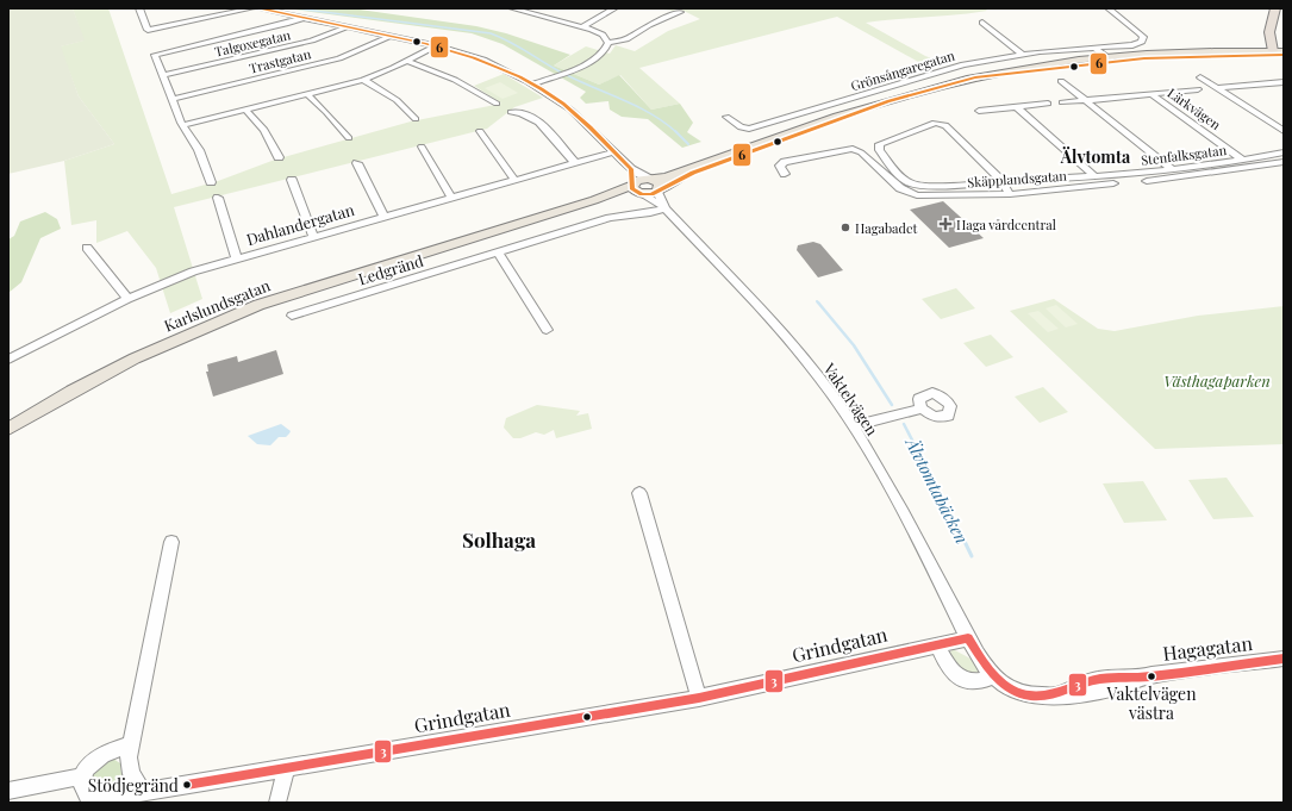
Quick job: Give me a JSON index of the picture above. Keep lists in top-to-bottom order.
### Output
{
  "streets": {
    "main road": ["Karlslundsgatan"],
    "street": [
      "Talgoxegatan",
      "Trastgatan",
      "Grönsångaregatan",
      "Lärkvägen",
      "Stenfalksgatan",
      "Skäpplandsgatan",
      "Dahlandergatan",
      "Ledgränd",
      "Vaktelvägen",
      "Grindgatan",
      "Hagagatan"
    ]
  },
  "crossings": [
    ["Lärkvägen", "Stenfalksgatan"],
    ["Ledgränd", "Vaktelvägen"],
    ["Karlslundsgatan", "Vaktelvägen"],
    ["Vaktelvägen", "Grindgatan"],
    ["Vaktelvägen", "Hagagatan"],
    ["Grindgatan", "Hagagatan"]
  ],
  "districts": ["Älvtomta", "Solhaga"],
  "water": ["Älvtomtabäcken"],
  "parks": ["Västhagaparken"],
  "places": {
    "health": ["Haga vårdcentral"],
    "other": ["Hagabadet", "Vaktelvägen västra", "Stödjegränd"]
  },
  "lines": ["transit line 6", "transit line 3"]
}
